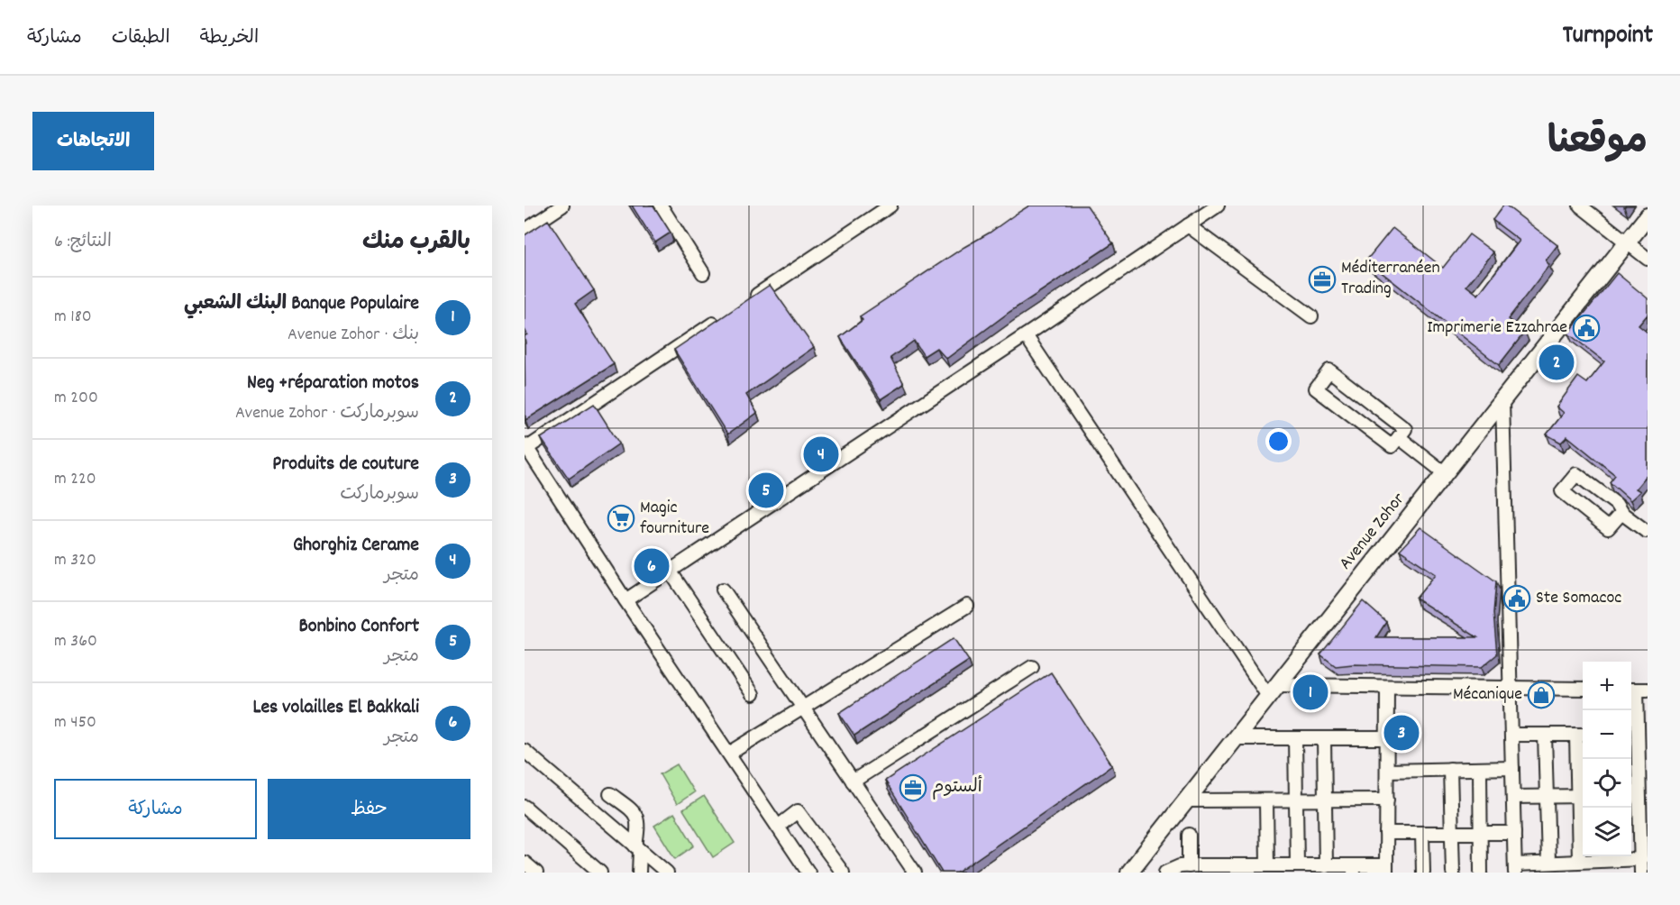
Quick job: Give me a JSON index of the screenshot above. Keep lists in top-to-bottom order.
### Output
{
  "streets": {
    "main road": ["Avenue Zohor"]
  },
  "places": {
    "office": ["Méditerranéen Trading", "ألستوم"],
    "public building": ["Imprimerie Ezzahrae", "Ste Somacoc"],
    "supermarket": ["Magic fourniture"],
    "shop": ["Mécanique"]
  },
  "page": {
    "header": "Turnpoint",
    "nav": ["الخريطة", "الطبقات", "مشاركة"],
    "title": "موقعنا",
    "buttons": [
      "الاتجاهات",
      ["حفظ", "مشاركة"]
    ],
    "heading": ["بالقرب منك", "النتائج: 6"],
    "list": [
      {
        "mark": "1",
        "name": "Banque Populaire البنك الشعبي",
        "note": "بنك · Avenue Zohor",
        "value": "180 m"
      },
      {
        "mark": "2",
        "name": "Neg +réparation motos",
        "note": "سوبرماركت · Avenue Zohor",
        "value": "200 m"
      },
      {
        "mark": "3",
        "name": "Produits de couture",
        "note": "سوبرماركت",
        "value": "220 m"
      },
      {
        "mark": "4",
        "name": "Ghorghiz Cerame",
        "note": "متجر",
        "value": "320 m"
      },
      {
        "mark": "5",
        "name": "Bonbino Confort",
        "note": "متجر",
        "value": "360 m"
      },
      {
        "mark": "6",
        "name": "Les volailles El Bakkali",
        "note": "متجر",
        "value": "450 m"
      }
    ],
    "pins": [
      "2",
      "4",
      "5",
      "6",
      "1",
      "3"
    ],
    "map_buttons": ["+", "−"]
  }
}
